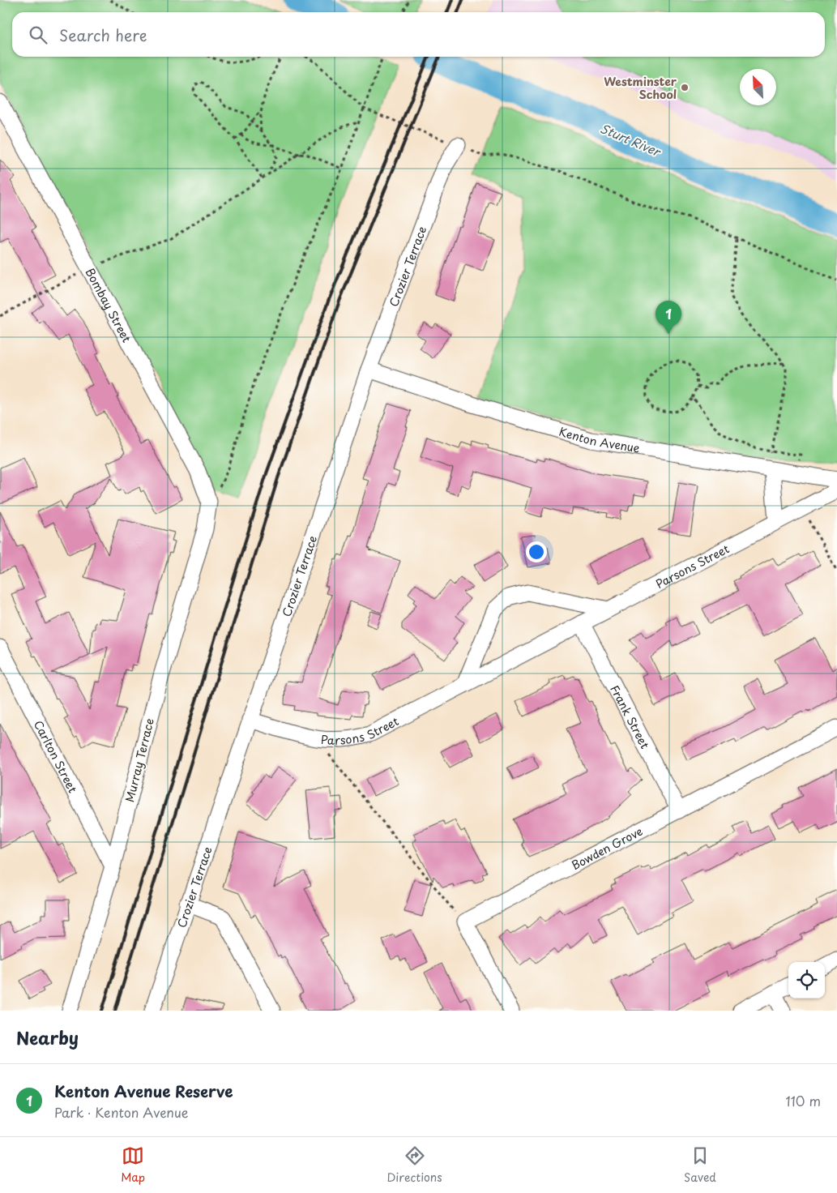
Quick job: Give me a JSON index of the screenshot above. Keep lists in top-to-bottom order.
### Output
{
  "streets": {
    "street": [
      "Crozier Terrace",
      "Bombay Street",
      "Kenton Avenue",
      "Parsons Street",
      "Frank Street",
      "Carlton Street",
      "Murray Terrace",
      "Bowden Grove"
    ]
  },
  "crossings": [
    ["Crozier Terrace", "Kenton Avenue"],
    ["Crozier Terrace", "Parsons Street"],
    ["Bombay Street", "Murray Terrace"],
    ["Parsons Street", "Frank Street"],
    ["Frank Street", "Bowden Grove"],
    ["Carlton Street", "Murray Terrace"]
  ],
  "water": ["Sturt River"],
  "places": ["Westminster School"],
  "north": "top left",
  "page": {
    "search": "Search here",
    "pins": "1",
    "heading": "Nearby",
    "list": [
      {
        "mark": "1",
        "name": "Kenton Avenue Reserve",
        "note": "Park · Kenton Avenue",
        "value": "110 m"
      }
    ],
    "nav": ["Map", "Directions", "Saved"]
  }
}
